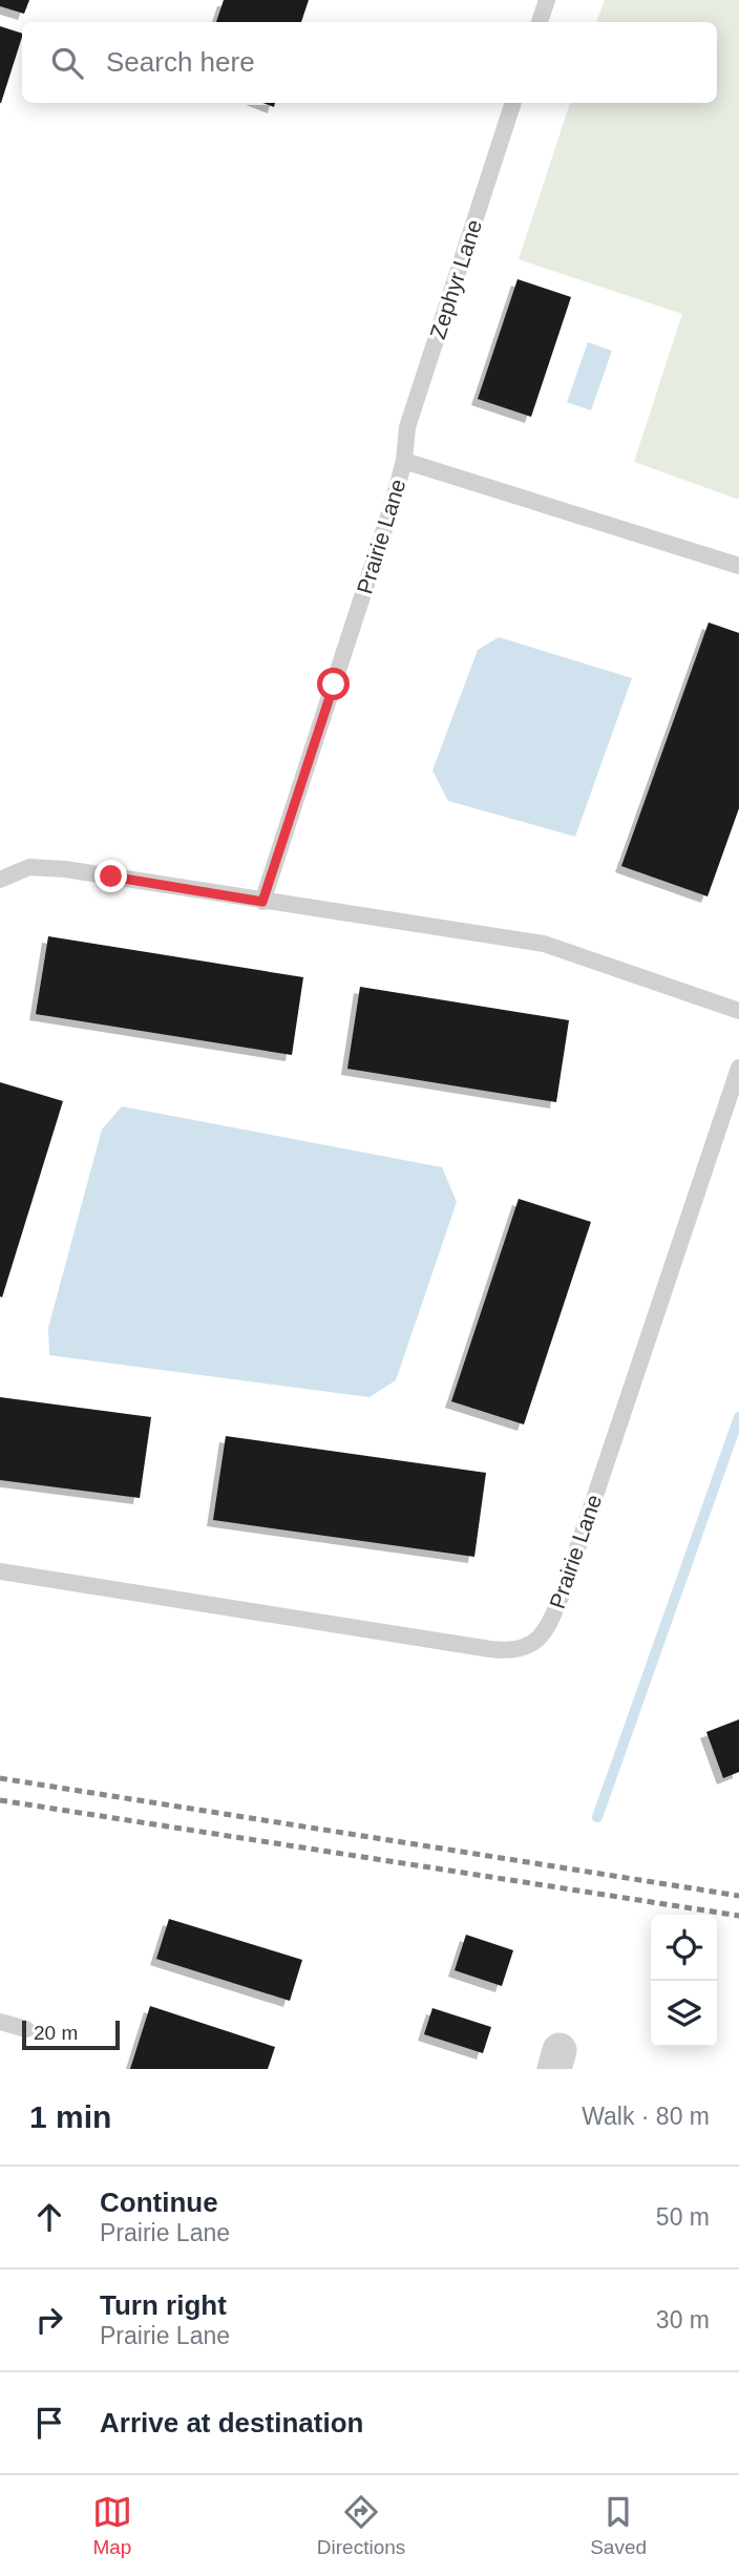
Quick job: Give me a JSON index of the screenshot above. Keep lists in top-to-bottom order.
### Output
{
  "streets": {
    "lane": ["Zephyr Lane", "Prairie Lane"]
  },
  "crossings": [
    ["Zephyr Lane", "Prairie Lane"]
  ],
  "scale_bar": "20 m",
  "page": {
    "search": "Search here",
    "scale": "20 m",
    "heading": ["1 min", "Walk · 80 m"],
    "list": [
      ["Continue", "Prairie Lane", "50 m"],
      ["Turn right", "Prairie Lane", "30 m"],
      "Arrive at destination"
    ],
    "nav": ["Map", "Directions", "Saved"]
  }
}
